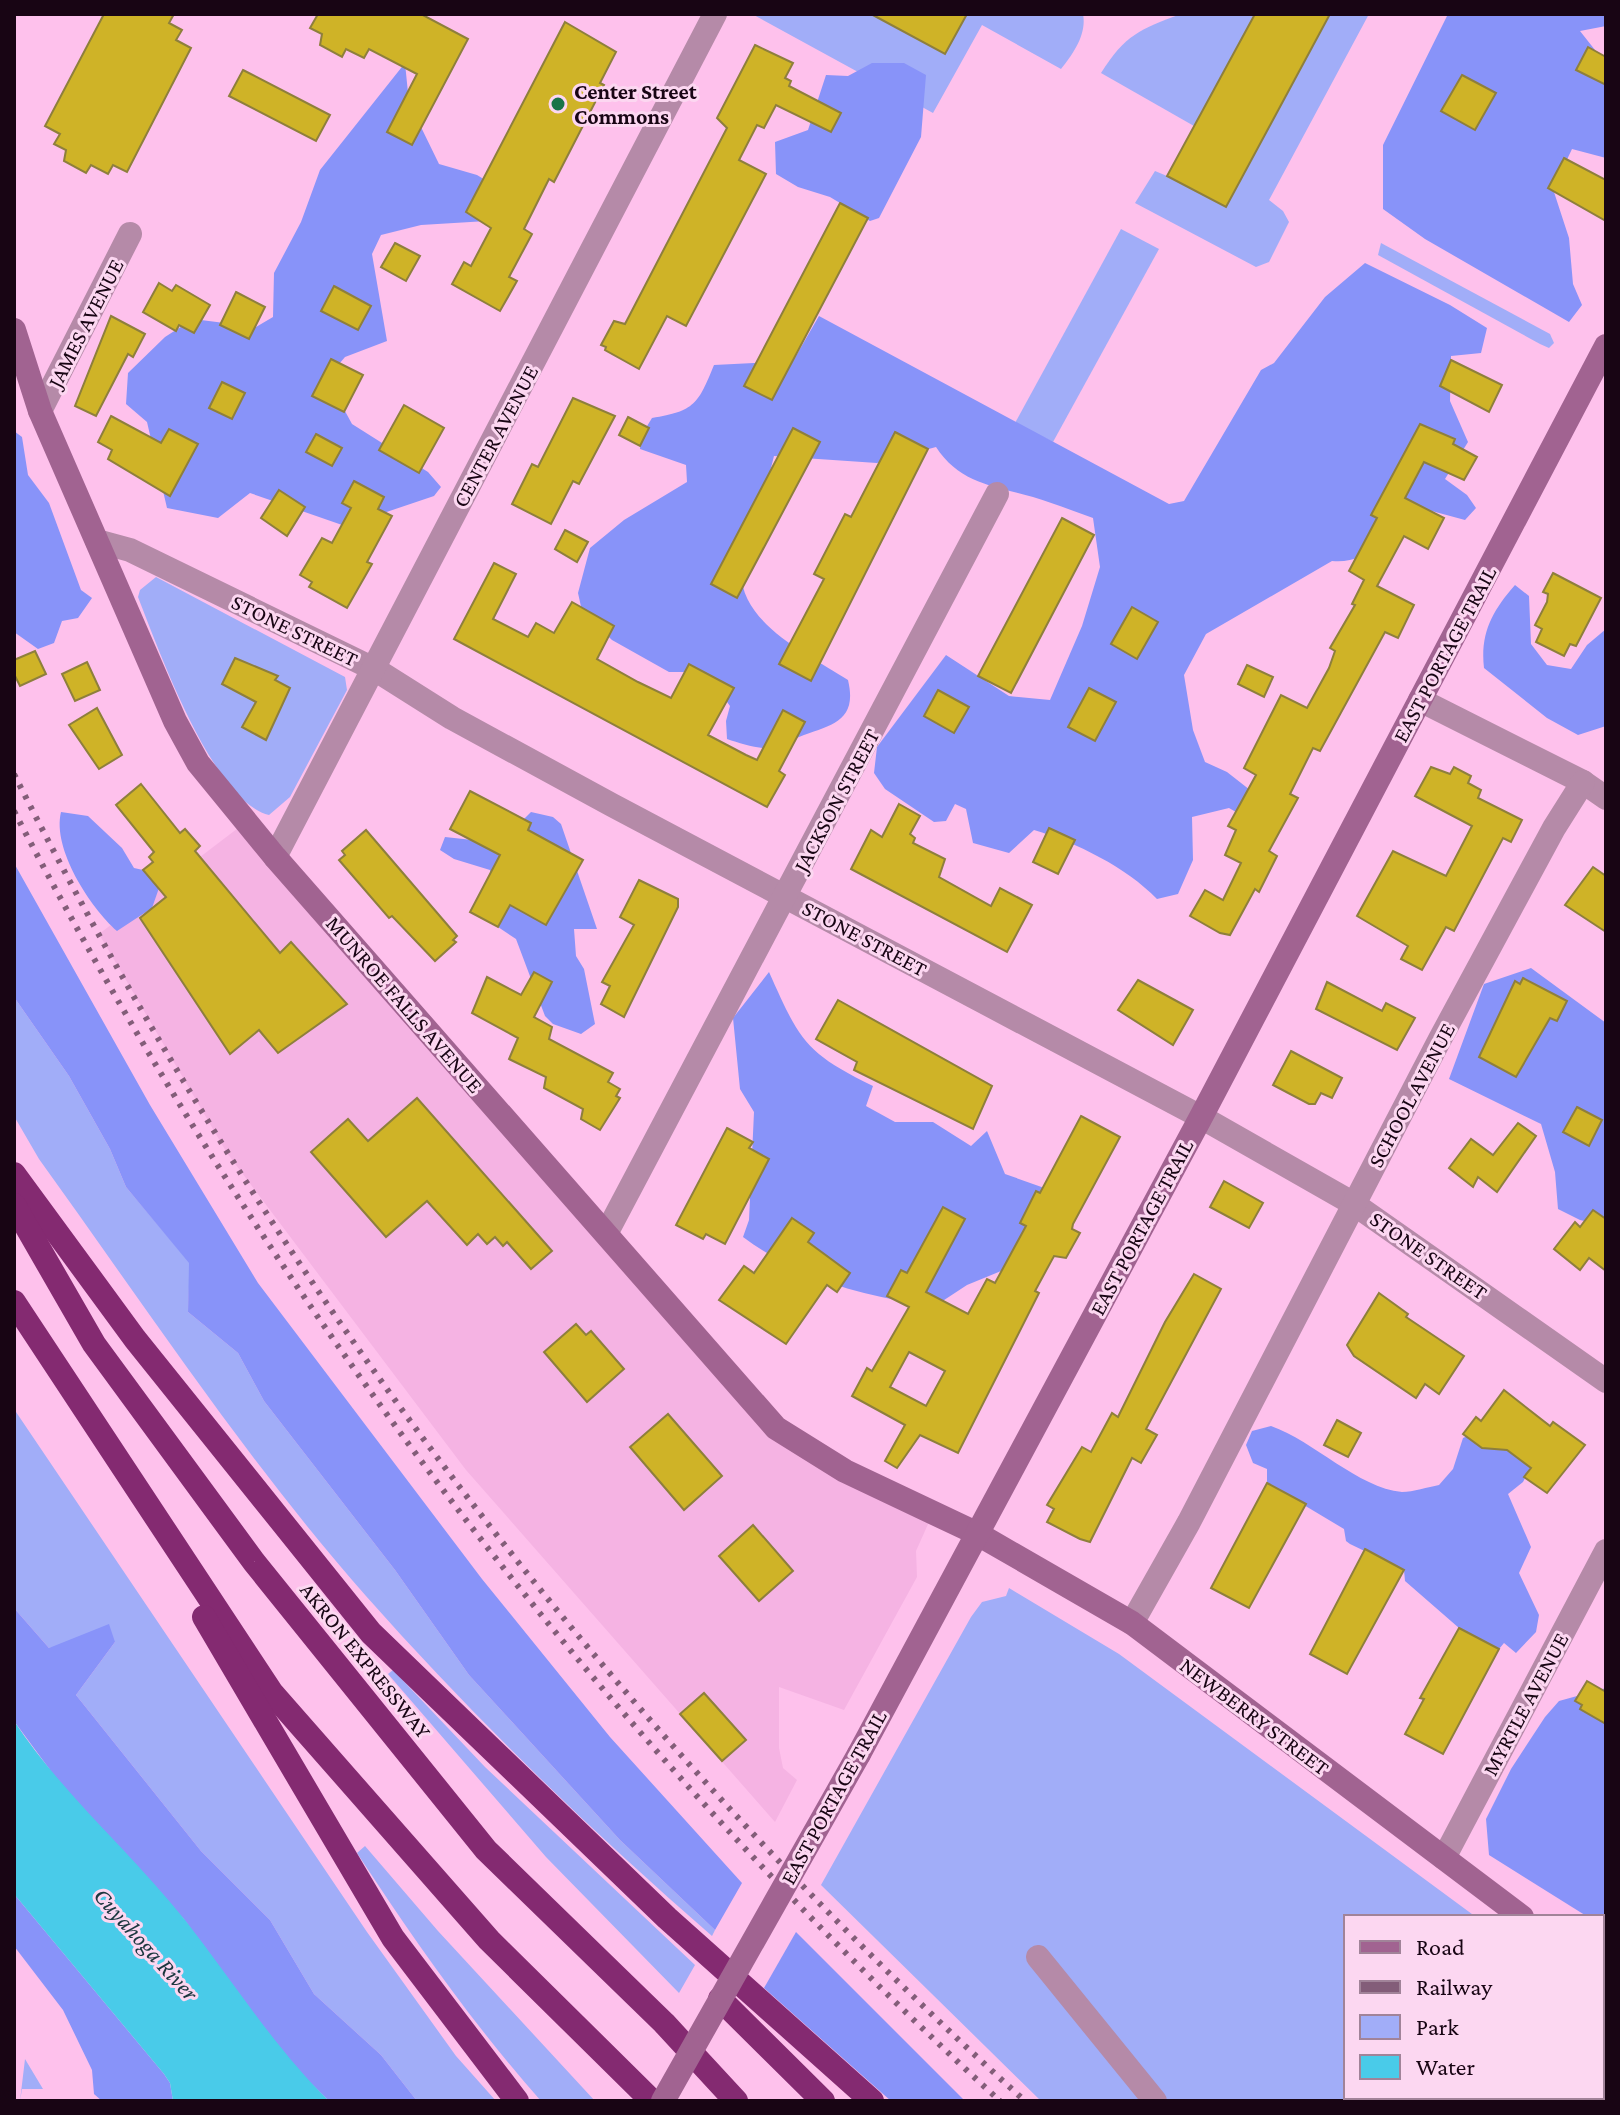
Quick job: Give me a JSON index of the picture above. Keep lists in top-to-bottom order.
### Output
{
  "streets": {
    "highway": ["AKRON EXPRESSWAY"],
    "street": [
      "JAMES AVENUE",
      "CENTER AVENUE",
      "STONE STREET",
      "EAST PORTAGE TRAIL",
      "JACKSON STREET",
      "MUNROE FALLS AVENUE",
      "SCHOOL AVENUE",
      "MYRTLE AVENUE",
      "NEWBERRY STREET"
    ]
  },
  "crossings": [
    ["JAMES AVENUE", "MUNROE FALLS AVENUE"],
    ["CENTER AVENUE", "STONE STREET"],
    ["CENTER AVENUE", "MUNROE FALLS AVENUE"],
    ["STONE STREET", "EAST PORTAGE TRAIL"],
    ["STONE STREET", "JACKSON STREET"],
    ["STONE STREET", "MUNROE FALLS AVENUE"],
    ["STONE STREET", "SCHOOL AVENUE"],
    ["EAST PORTAGE TRAIL", "MUNROE FALLS AVENUE"],
    ["EAST PORTAGE TRAIL", "NEWBERRY STREET"],
    ["JACKSON STREET", "MUNROE FALLS AVENUE"],
    ["MUNROE FALLS AVENUE", "NEWBERRY STREET"],
    ["SCHOOL AVENUE", "NEWBERRY STREET"],
    ["MYRTLE AVENUE", "NEWBERRY STREET"]
  ],
  "water": ["Cuyahoga River"],
  "places": ["Center Street Commons"],
  "legend": [
    "Road",
    "Railway",
    "Park",
    "Water"
  ]
}
